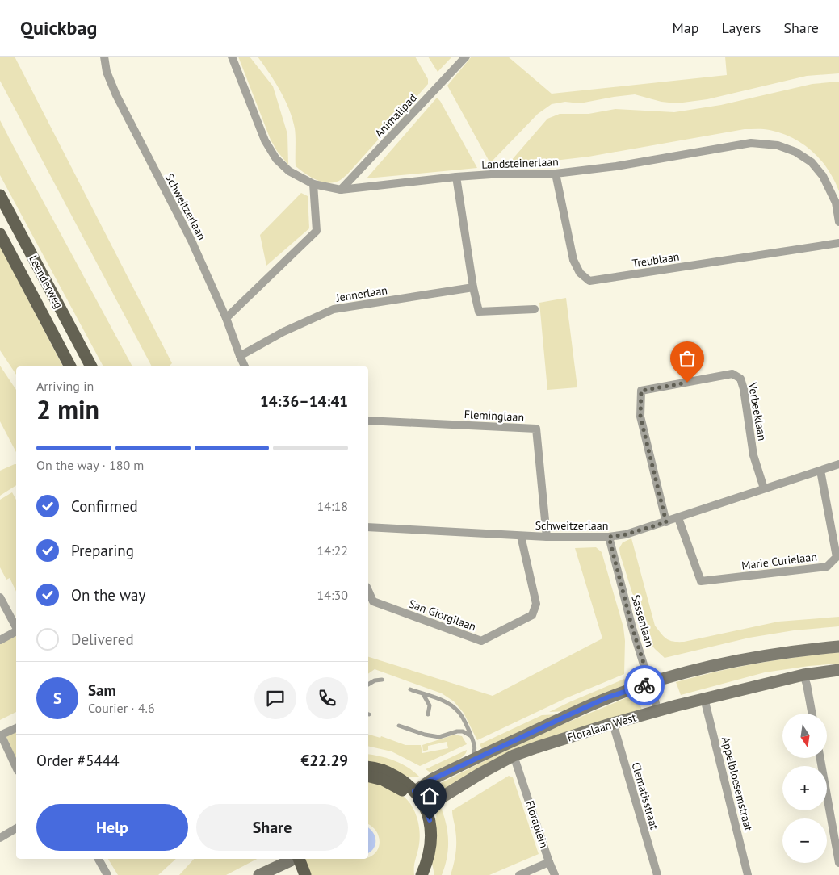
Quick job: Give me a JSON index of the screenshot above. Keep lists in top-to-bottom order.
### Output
{
  "streets": {
    "main road": ["Leenderweg", "Floralaan West"],
    "street": [
      "Animalipad",
      "Landsteinerlaan",
      "Schweitzerlaan",
      "Treublaan",
      "Jennerlaan",
      "Verbeeklaan",
      "Fleminglaan",
      "Marie Curielaan",
      "San Giorgilaan",
      "Sassenlaan",
      "Appelbloesemstraat",
      "Clematisstraat",
      "Floraplein"
    ]
  },
  "crossings": [
    ["Animalipad", "Landsteinerlaan"],
    ["Landsteinerlaan", "Treublaan"],
    ["Schweitzerlaan", "Jennerlaan"],
    ["Schweitzerlaan", "Verbeeklaan"],
    ["Schweitzerlaan", "Fleminglaan"],
    ["Schweitzerlaan", "Marie Curielaan"],
    ["Schweitzerlaan", "San Giorgilaan"],
    ["Schweitzerlaan", "Sassenlaan"],
    ["Sassenlaan", "Floralaan West"],
    ["Floralaan West", "Appelbloesemstraat"],
    ["Floralaan West", "Clematisstraat"],
    ["Floralaan West", "Floraplein"]
  ],
  "north": "bottom",
  "page": {
    "header": "Quickbag",
    "nav": ["Map", "Layers", "Share"],
    "heading": ["2 min", "Arriving in", "14:36–14:41"],
    "panel": [
      "Sam",
      "Courier · 4.6",
      "Order #5444",
      "€22.29"
    ],
    "bar": "On the way · 180 m",
    "list": [
      ["Confirmed", "14:18"],
      ["Preparing", "14:22"],
      ["On the way", "14:30"],
      "Delivered"
    ],
    "round": "S",
    "map_buttons": ["+", "−"],
    "buttons": ["Help", "Share"]
  }
}
